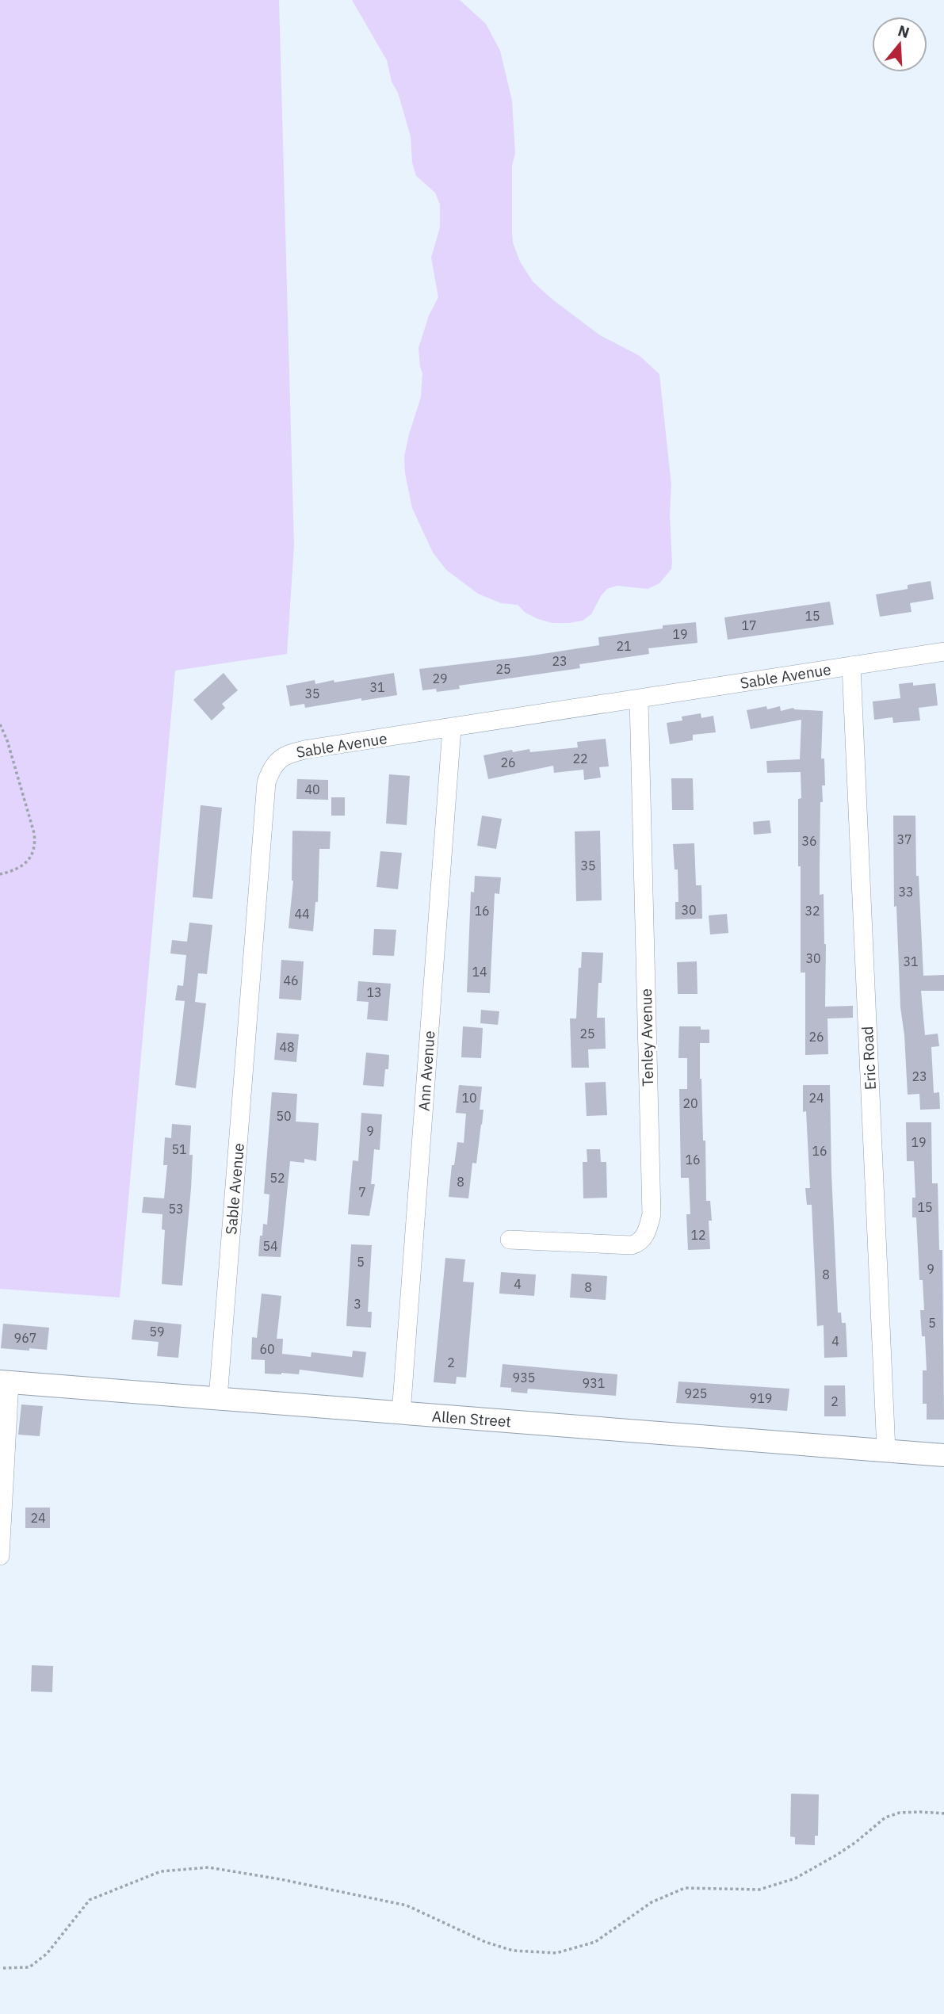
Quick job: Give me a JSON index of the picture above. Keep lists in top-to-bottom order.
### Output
{
  "streets": {
    "street": [
      "Sable Avenue",
      "Tenley Avenue",
      "Eric Road",
      "Ann Avenue",
      "Allen Street"
    ]
  },
  "crossings": [
    ["Sable Avenue", "Tenley Avenue"],
    ["Sable Avenue", "Eric Road"],
    ["Sable Avenue", "Ann Avenue"],
    ["Sable Avenue", "Allen Street"],
    ["Eric Road", "Allen Street"],
    ["Ann Avenue", "Allen Street"]
  ],
  "house_numbers": [
    "15",
    "17",
    "19",
    "21",
    "23",
    "25",
    "29",
    "31",
    "35",
    "22",
    "26",
    "40",
    "37",
    "36",
    "35",
    "33",
    "30",
    "16",
    "32",
    "44",
    "30",
    "31",
    "14",
    "46",
    "13",
    "25",
    "26",
    "48",
    "23",
    "10",
    "24",
    "20",
    "50",
    "9",
    "19",
    "51",
    "16",
    "16",
    "52",
    "8",
    "7",
    "15",
    "53",
    "12",
    "54",
    "5",
    "9",
    "8",
    "4",
    "8",
    "3",
    "5",
    "59",
    "967",
    "4",
    "60",
    "2",
    "935",
    "931",
    "925",
    "919",
    "2",
    "24"
  ],
  "north": "top"
}
